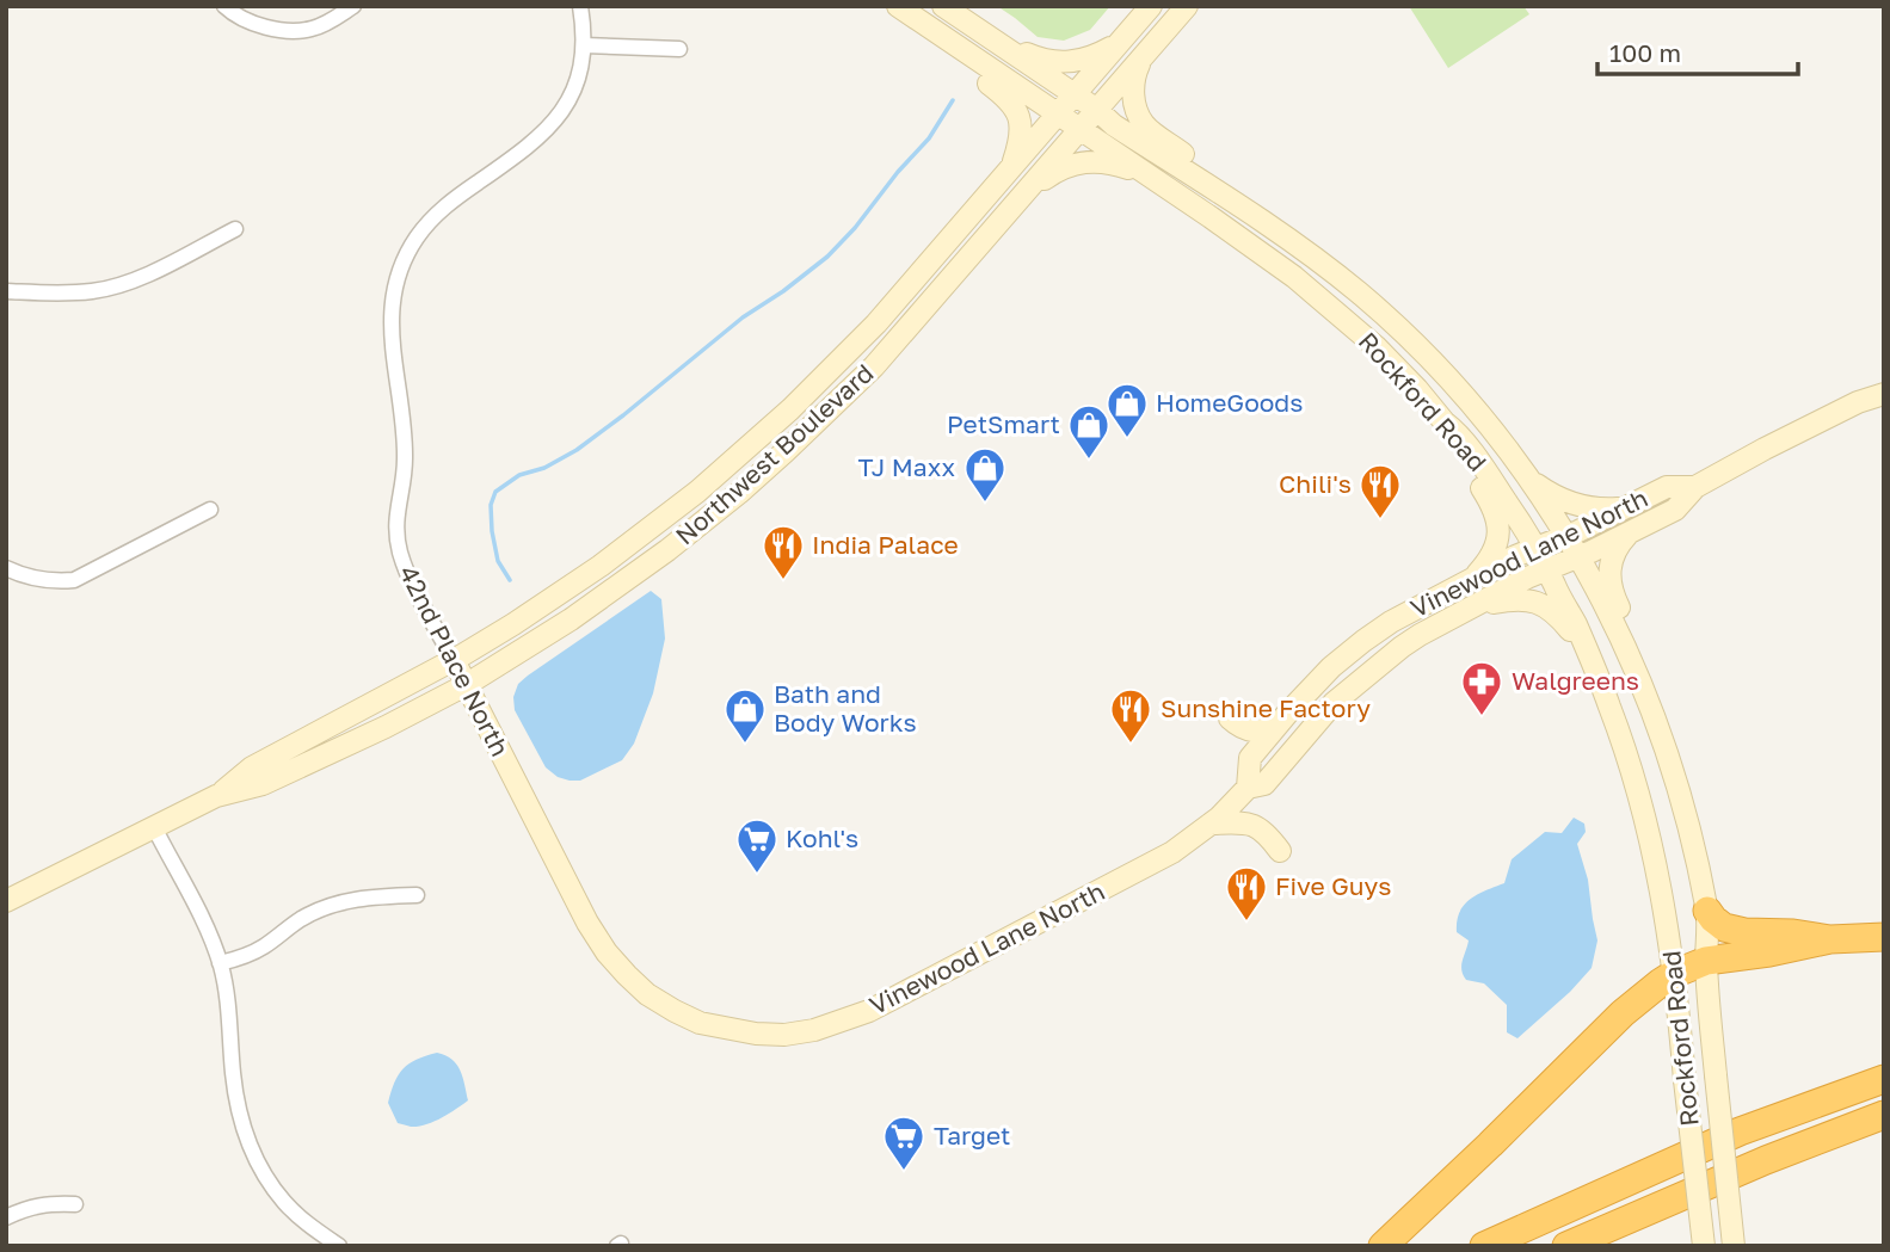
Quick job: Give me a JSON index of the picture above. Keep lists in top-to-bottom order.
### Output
{
  "streets": {
    "main road": [
      "Rockford Road",
      "Northwest Boulevard",
      "Vinewood Lane North",
      "42nd Place North"
    ]
  },
  "crossings": [
    ["Rockford Road", "Northwest Boulevard"],
    ["Rockford Road", "Vinewood Lane North"],
    ["Northwest Boulevard", "42nd Place North"],
    ["Vinewood Lane North", "42nd Place North"]
  ],
  "places": {
    "shop": [
      "HomeGoods",
      "PetSmart",
      "TJ Maxx",
      "Bath and Body Works"
    ],
    "restaurant": [
      "Chili's",
      "India Palace",
      "Sunshine Factory",
      "Five Guys"
    ],
    "pharmacy": ["Walgreens"],
    "supermarket": ["Kohl's", "Target"]
  },
  "scale_bar": "100 m"
}
